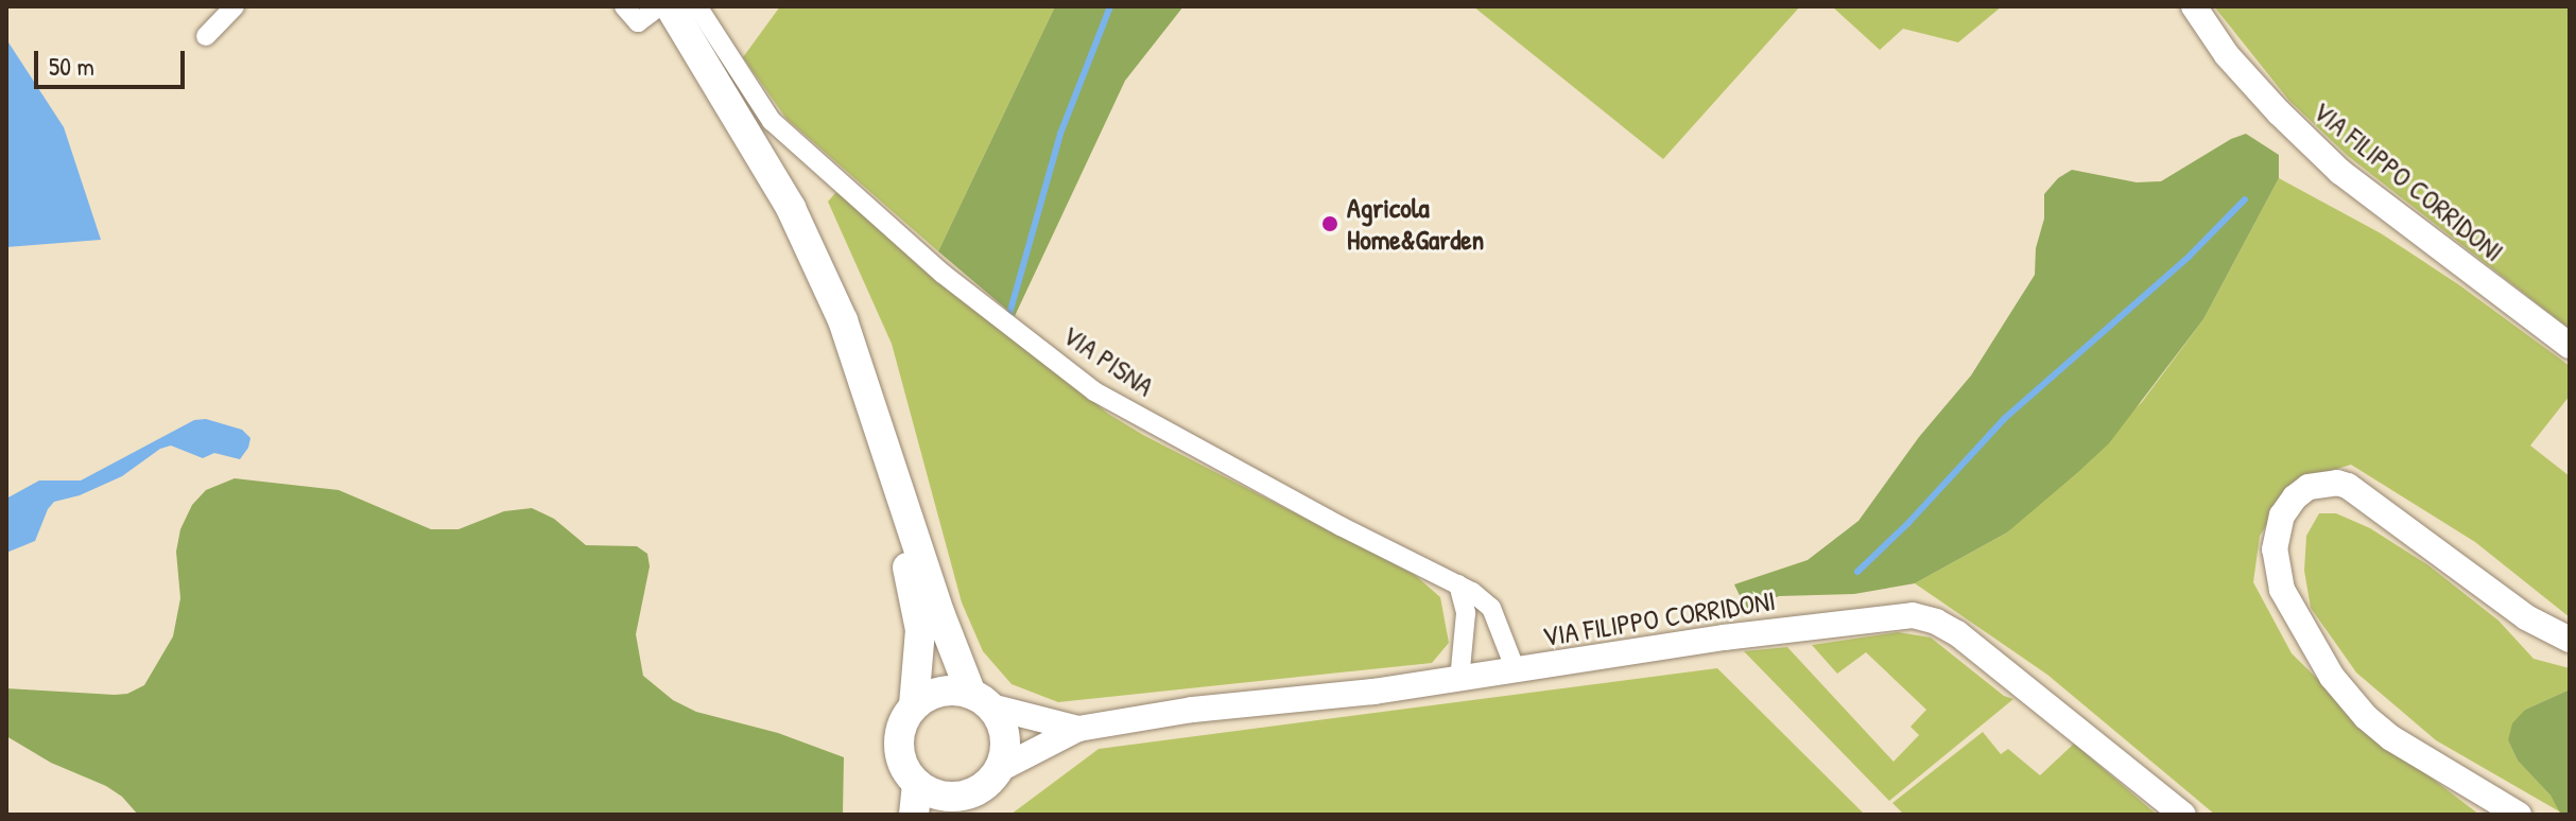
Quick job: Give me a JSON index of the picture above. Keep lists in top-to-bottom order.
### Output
{
  "streets": {
    "street": ["VIA FILIPPO CORRIDONI", "VIA PISNA"]
  },
  "crossings": [
    ["VIA FILIPPO CORRIDONI", "VIA PISNA"]
  ],
  "places": ["Agricola Home&Garden"],
  "scale_bar": "50 m"
}
